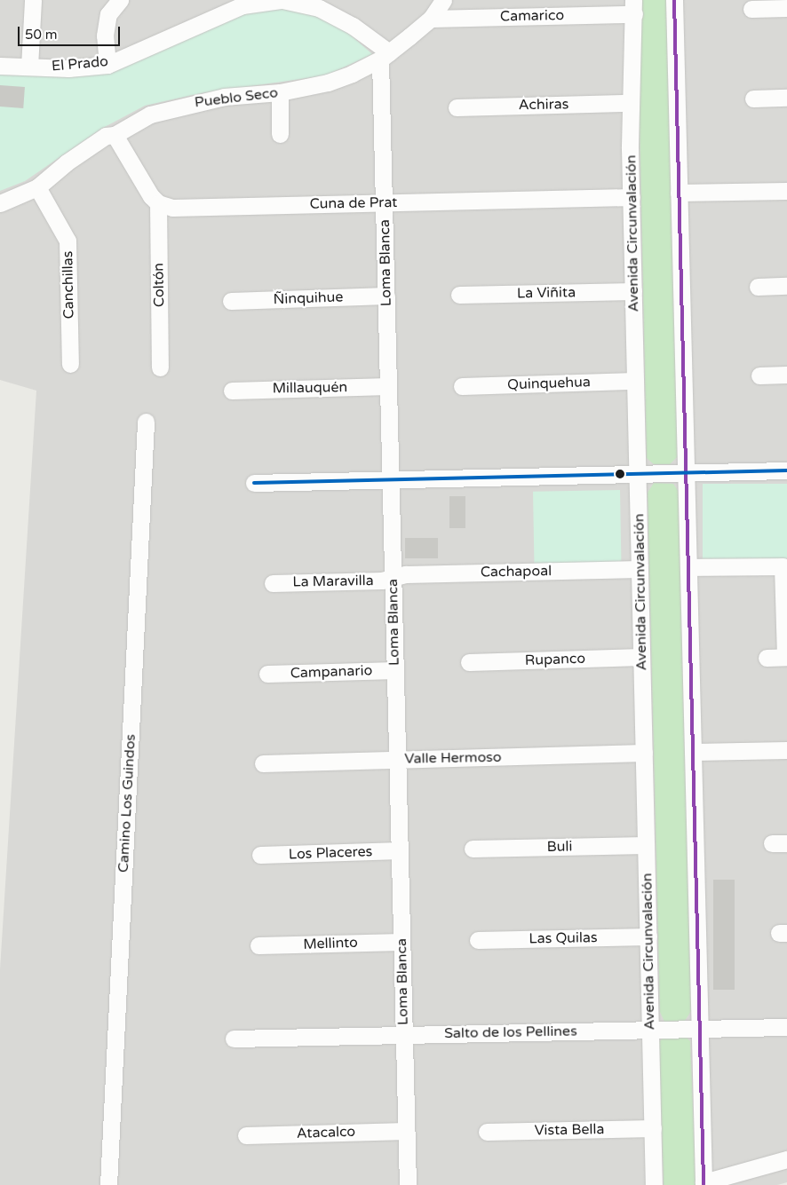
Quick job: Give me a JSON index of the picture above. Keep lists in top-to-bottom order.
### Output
{
  "streets": {
    "street": [
      "Camarico",
      "El Prado",
      "Pueblo Seco",
      "Achiras",
      "Cuna de Prat",
      "Avenida Circunvalación",
      "Loma Blanca",
      "Canchillas",
      "Coltón",
      "La Viñita",
      "Ñinquihue",
      "Quinquehua",
      "Millauquén",
      "Cachapoal",
      "La Maravilla",
      "Rupanco",
      "Campanario",
      "Valle Hermoso",
      "Camino Los Guindos",
      "Buli",
      "Los Placeres",
      "Las Quilas",
      "Mellinto",
      "Salto de los Pellines",
      "Vista Bella",
      "Atacalco"
    ]
  },
  "crossings": [
    ["Camarico", "Pueblo Seco"],
    ["Camarico", "Avenida Circunvalación"],
    ["El Prado", "Pueblo Seco"],
    ["El Prado", "Loma Blanca"],
    ["Pueblo Seco", "Loma Blanca"],
    ["Pueblo Seco", "Canchillas"],
    ["Achiras", "Avenida Circunvalación"],
    ["Cuna de Prat", "Avenida Circunvalación"],
    ["Cuna de Prat", "Loma Blanca"],
    ["Cuna de Prat", "Coltón"],
    ["Avenida Circunvalación", "La Viñita"],
    ["Avenida Circunvalación", "Quinquehua"],
    ["Avenida Circunvalación", "Cachapoal"],
    ["Avenida Circunvalación", "Rupanco"],
    ["Avenida Circunvalación", "Valle Hermoso"],
    ["Avenida Circunvalación", "Buli"],
    ["Avenida Circunvalación", "Las Quilas"],
    ["Avenida Circunvalación", "Salto de los Pellines"],
    ["Avenida Circunvalación", "Vista Bella"],
    ["Loma Blanca", "Ñinquihue"],
    ["Loma Blanca", "Millauquén"],
    ["Loma Blanca", "Cachapoal"],
    ["Loma Blanca", "La Maravilla"],
    ["Loma Blanca", "Campanario"],
    ["Loma Blanca", "Valle Hermoso"],
    ["Loma Blanca", "Los Placeres"],
    ["Loma Blanca", "Mellinto"],
    ["Loma Blanca", "Salto de los Pellines"],
    ["Loma Blanca", "Atacalco"],
    ["Cachapoal", "La Maravilla"]
  ],
  "scale_bar": "50 m"
}
